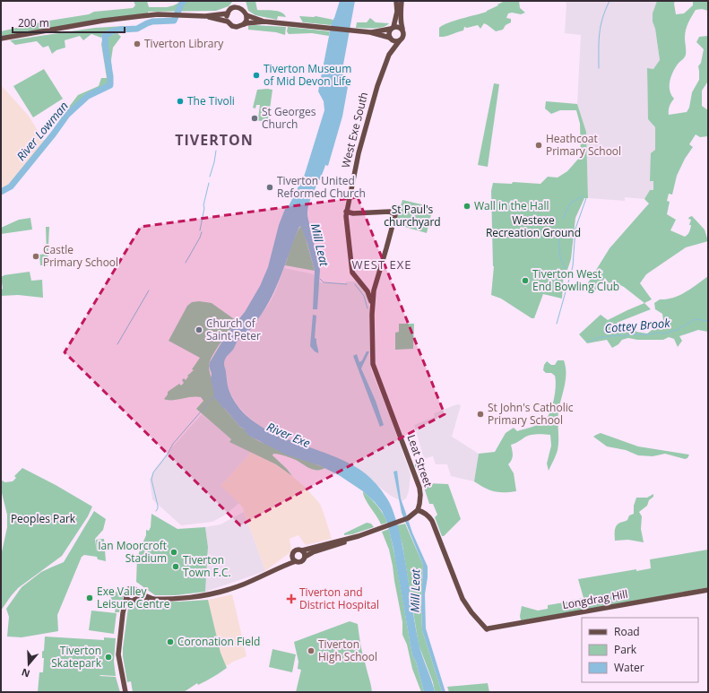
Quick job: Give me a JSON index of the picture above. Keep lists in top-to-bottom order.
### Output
{
  "streets": {
    "main road": ["West Exe South", "Leat Street", "Longdrag Hill"]
  },
  "crossings": [
    ["West Exe South", "Leat Street"],
    ["Leat Street", "Longdrag Hill"]
  ],
  "districts": ["TIVERTON", "WEST EXE"],
  "water": [
    "River Lowman",
    "Mill Leat",
    "Cottey Brook",
    "River Exe"
  ],
  "parks": ["St Paul's churchyard", "Westexe Recreation Ground", "Peoples Park"],
  "places": {
    "other": [
      "Tiverton Library",
      "Tiverton Museum of Mid Devon Life",
      "The Tivoli",
      "St Georges Church",
      "Heathcoat Primary School",
      "Tiverton United Reformed Church",
      "Wall in the Hall",
      "Castle Primary School",
      "Tiverton West End Bowling Club",
      "Church of Saint Peter",
      "St John's Catholic Primary School",
      "Ian Moorcroft Stadium",
      "Tiverton Town F.C.",
      "Exe Valley Leisure Centre",
      "Coronation Field",
      "Tiverton High School",
      "Tiverton Skatepark"
    ],
    "health": ["Tiverton and District Hospital"]
  },
  "legend": ["Road", "Park", "Water"],
  "scale_bar": "200 m",
  "north": "bottom"
}
